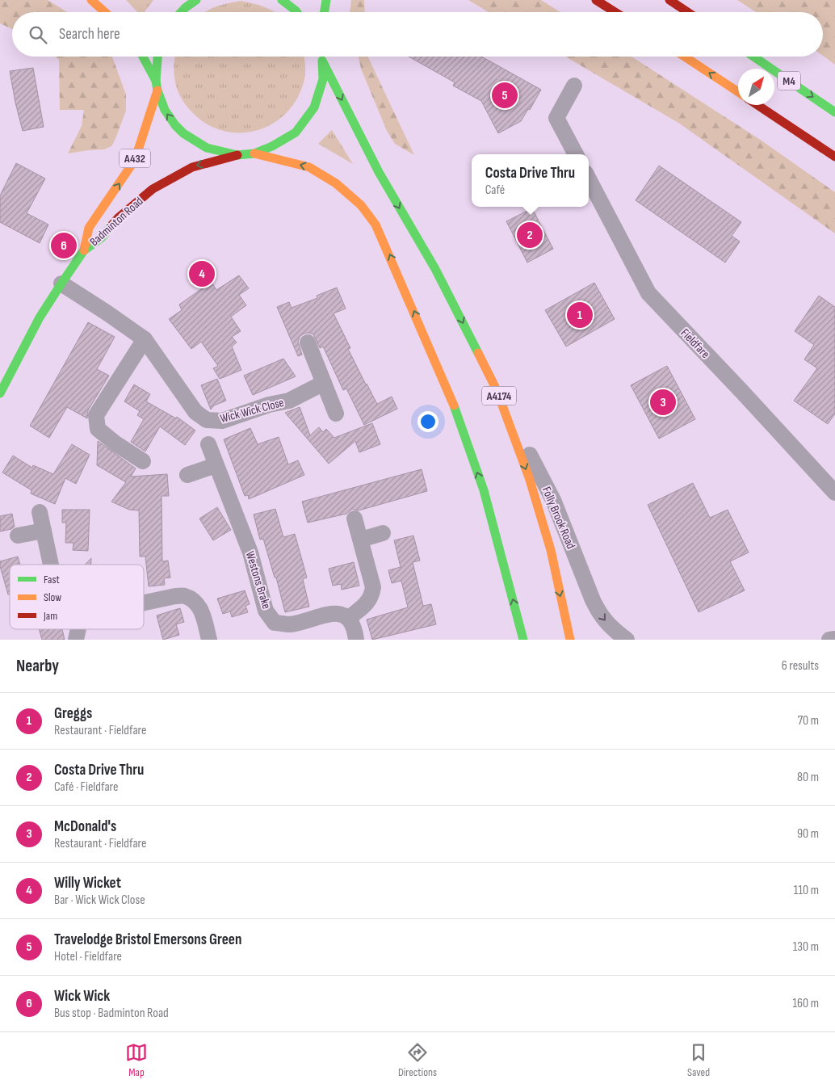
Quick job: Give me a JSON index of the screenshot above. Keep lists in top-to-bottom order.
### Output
{
  "streets": {
    "main road": [
      "M4",
      "A432",
      "Badminton Road",
      "A4174"
    ],
    "street": [
      "Fieldfare",
      "Wick Wick Close",
      "Folly Brook Road",
      "Westons Brake"
    ]
  },
  "crossings": [
    ["Badminton Road", "Wick Wick Close"],
    ["A4174", "Folly Brook Road"]
  ],
  "one_way": ["Folly Brook Road"],
  "legend": ["Fast", "Slow", "Jam"],
  "north": "top right",
  "page": {
    "search": "Search here",
    "pins": [
      "5",
      "2",
      "6",
      "4",
      "1",
      "3"
    ],
    "popup": ["Costa Drive Thru", "Café"],
    "heading": ["Nearby", "6 results"],
    "list": [
      {
        "mark": "1",
        "name": "Greggs",
        "note": "Restaurant · Fieldfare",
        "value": "70 m"
      },
      {
        "mark": "2",
        "name": "Costa Drive Thru",
        "note": "Café · Fieldfare",
        "value": "80 m"
      },
      {
        "mark": "3",
        "name": "McDonald's",
        "note": "Restaurant · Fieldfare",
        "value": "90 m"
      },
      {
        "mark": "4",
        "name": "Willy Wicket",
        "note": "Bar · Wick Wick Close",
        "value": "110 m"
      },
      {
        "mark": "5",
        "name": "Travelodge Bristol Emersons Green",
        "note": "Hotel · Fieldfare",
        "value": "130 m"
      },
      {
        "mark": "6",
        "name": "Wick Wick",
        "note": "Bus stop · Badminton Road",
        "value": "160 m"
      }
    ],
    "nav": ["Map", "Directions", "Saved"]
  }
}
